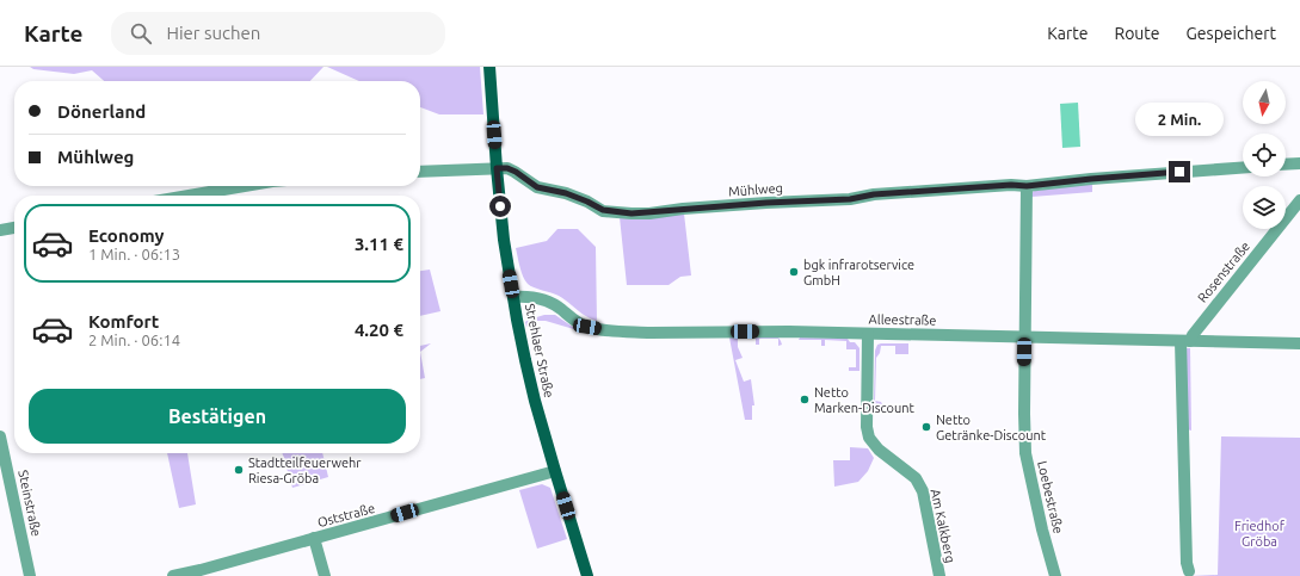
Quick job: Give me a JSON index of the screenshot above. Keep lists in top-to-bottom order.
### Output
{
  "streets": {
    "main road": ["Strehlaer Straße"],
    "street": [
      "Mühlweg",
      "Rosenstraße",
      "Alleestraße",
      "Loebestraße",
      "Steinstraße",
      "Oststraße",
      "Am Kalkberg"
    ]
  },
  "crossings": [
    ["Mühlweg", "Strehlaer Straße"],
    ["Rosenstraße", "Alleestraße"],
    ["Alleestraße", "Strehlaer Straße"],
    ["Alleestraße", "Loebestraße"],
    ["Alleestraße", "Am Kalkberg"],
    ["Strehlaer Straße", "Oststraße"]
  ],
  "parks": ["Friedhof Gröba"],
  "places": [
    "bgk infrarotservice GmbH",
    "Netto Marken-Discount",
    "Netto Getränke-Discount",
    "Stadtteilfeuerwehr Riesa-Gröba"
  ],
  "north": "bottom",
  "page": {
    "header": "Karte",
    "search": "Hier suchen",
    "nav": ["Karte", "Route", "Gespeichert"],
    "banner": ["Dönerland", "Mühlweg"],
    "bubble": "2 Min.",
    "list": [
      {
        "name": "Economy",
        "note": "1 Min. · 06:13",
        "value": "3.11 €"
      },
      {
        "name": "Komfort",
        "note": "2 Min. · 06:14",
        "value": "4.20 €"
      }
    ],
    "buttons": "Bestätigen"
  }
}
